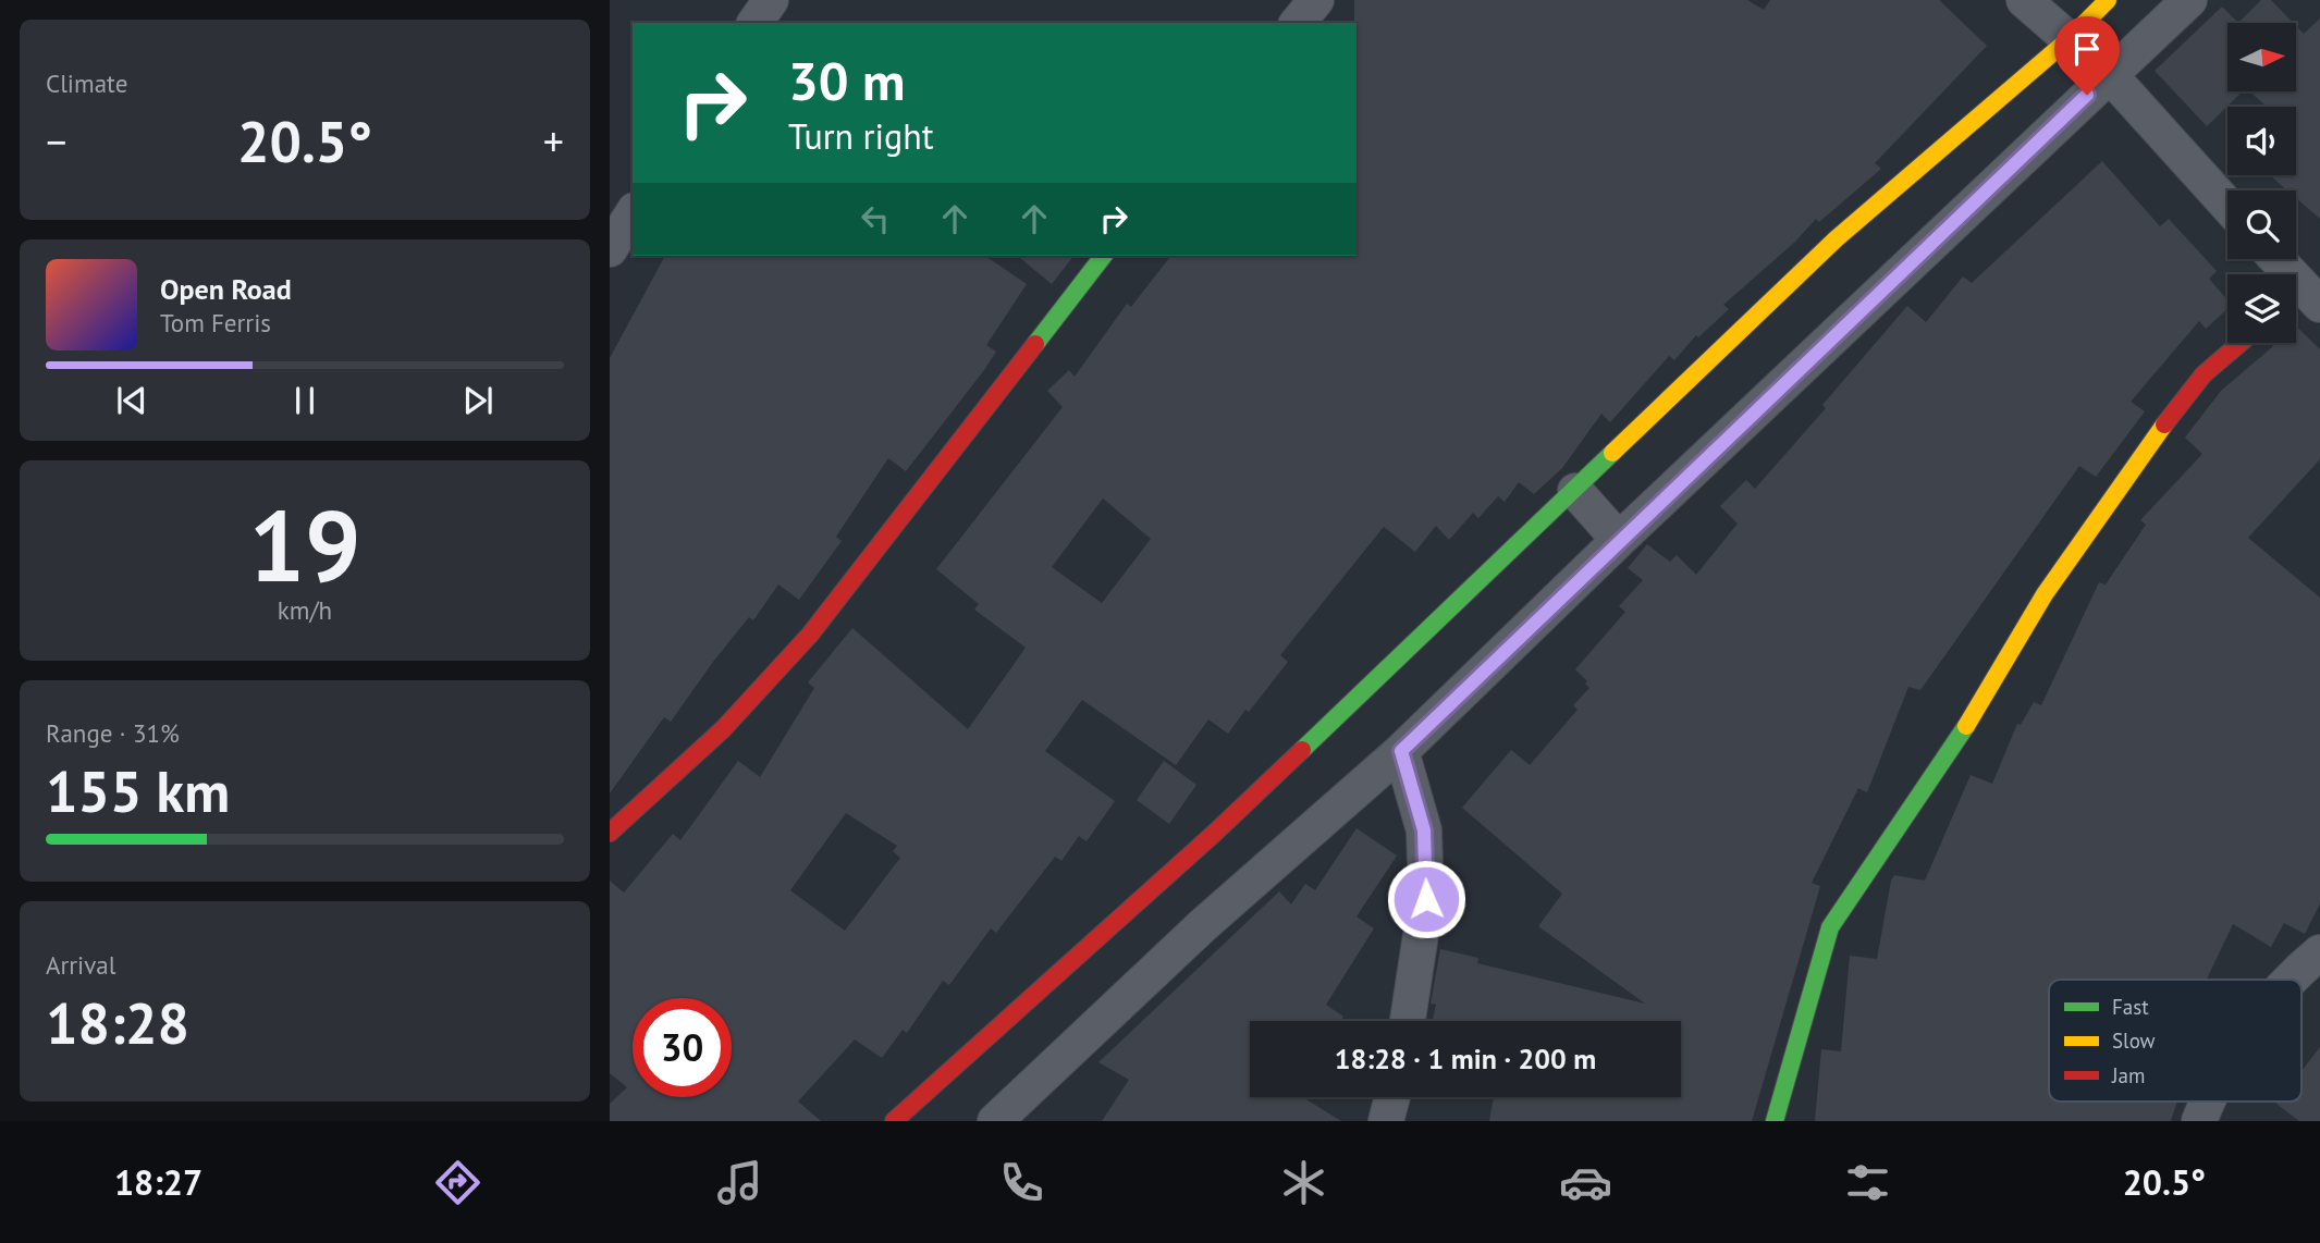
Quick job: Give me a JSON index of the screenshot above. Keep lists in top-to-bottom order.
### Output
{
  "legend": ["Fast", "Slow", "Jam"],
  "north": "right",
  "page": {
    "tile": [
      "Climate",
      ["19", "km/h"],
      ["Range · 31%", "155 km"],
      ["Arrival", "18:28"]
    ],
    "turn": ["30 m", "Turn right"],
    "heat": ["−", "20.5°", "+"],
    "song": ["Open Road", "Tom Ferris"],
    "limit": "30",
    "trip": "18:28 · 1 min · 200 m",
    "tabs": ["18:27", "20.5°"]
  }
}
